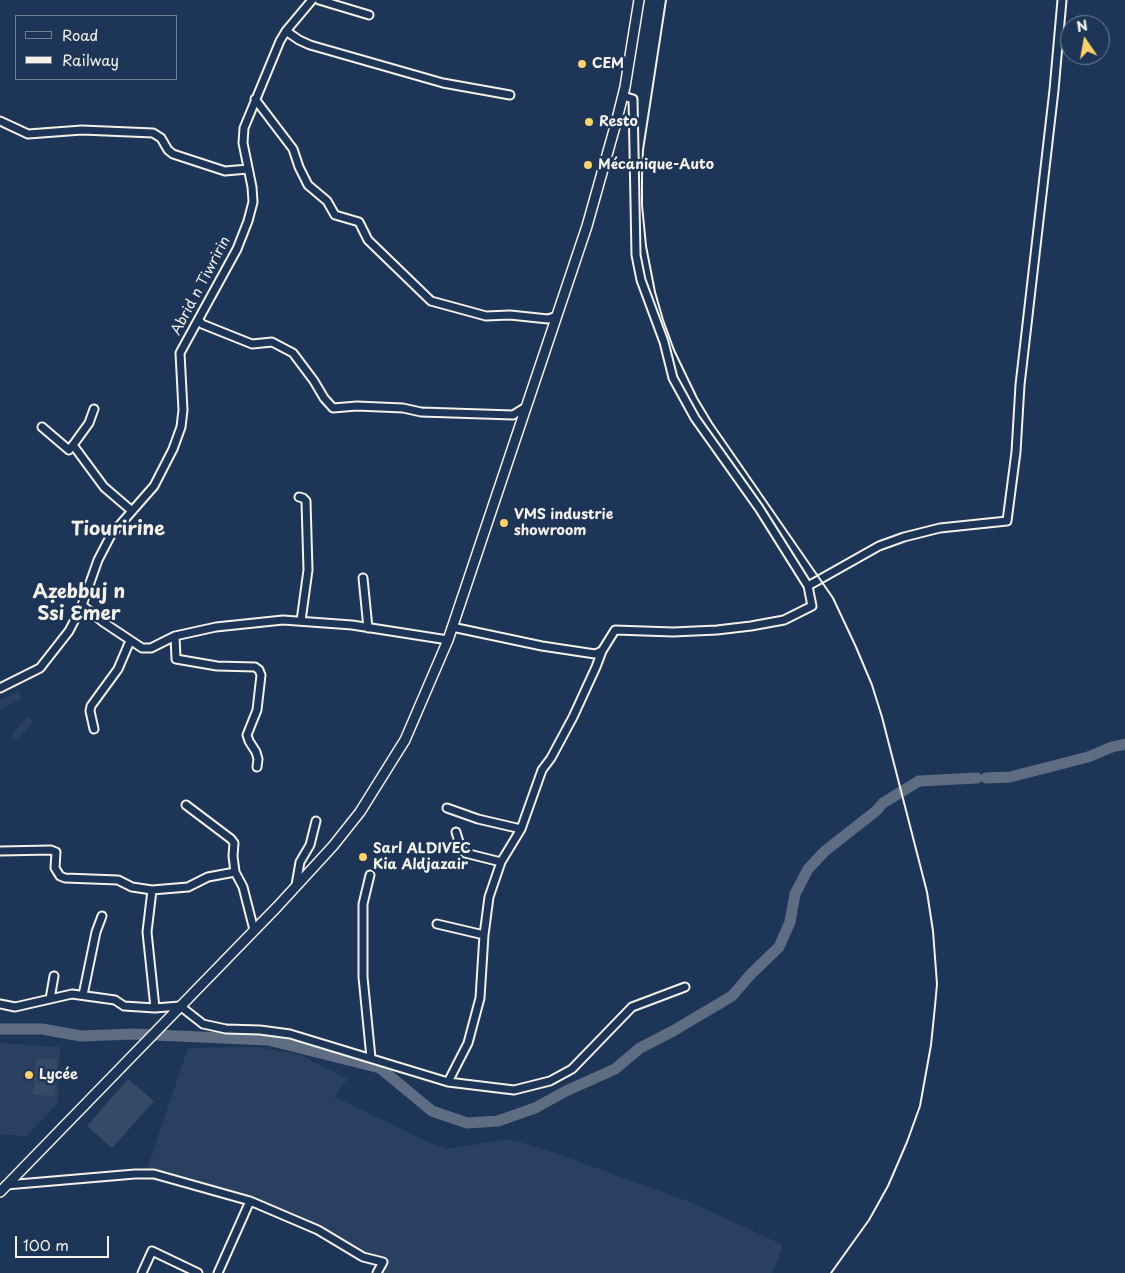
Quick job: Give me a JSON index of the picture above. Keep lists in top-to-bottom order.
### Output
{
  "streets": {
    "street": ["Abrid n Tiwririn"]
  },
  "districts": ["Tiouririne", "Aẓebbuj n Ssi Ɛmer"],
  "places": [
    "CEM",
    "Resto",
    "Mécanique-Auto",
    "VMS industrie showroom",
    "Sarl ALDIVEC Kia Aldjazair",
    "Lycée"
  ],
  "legend": ["Road", "Railway"],
  "scale_bar": "100 m",
  "north": "top"
}
